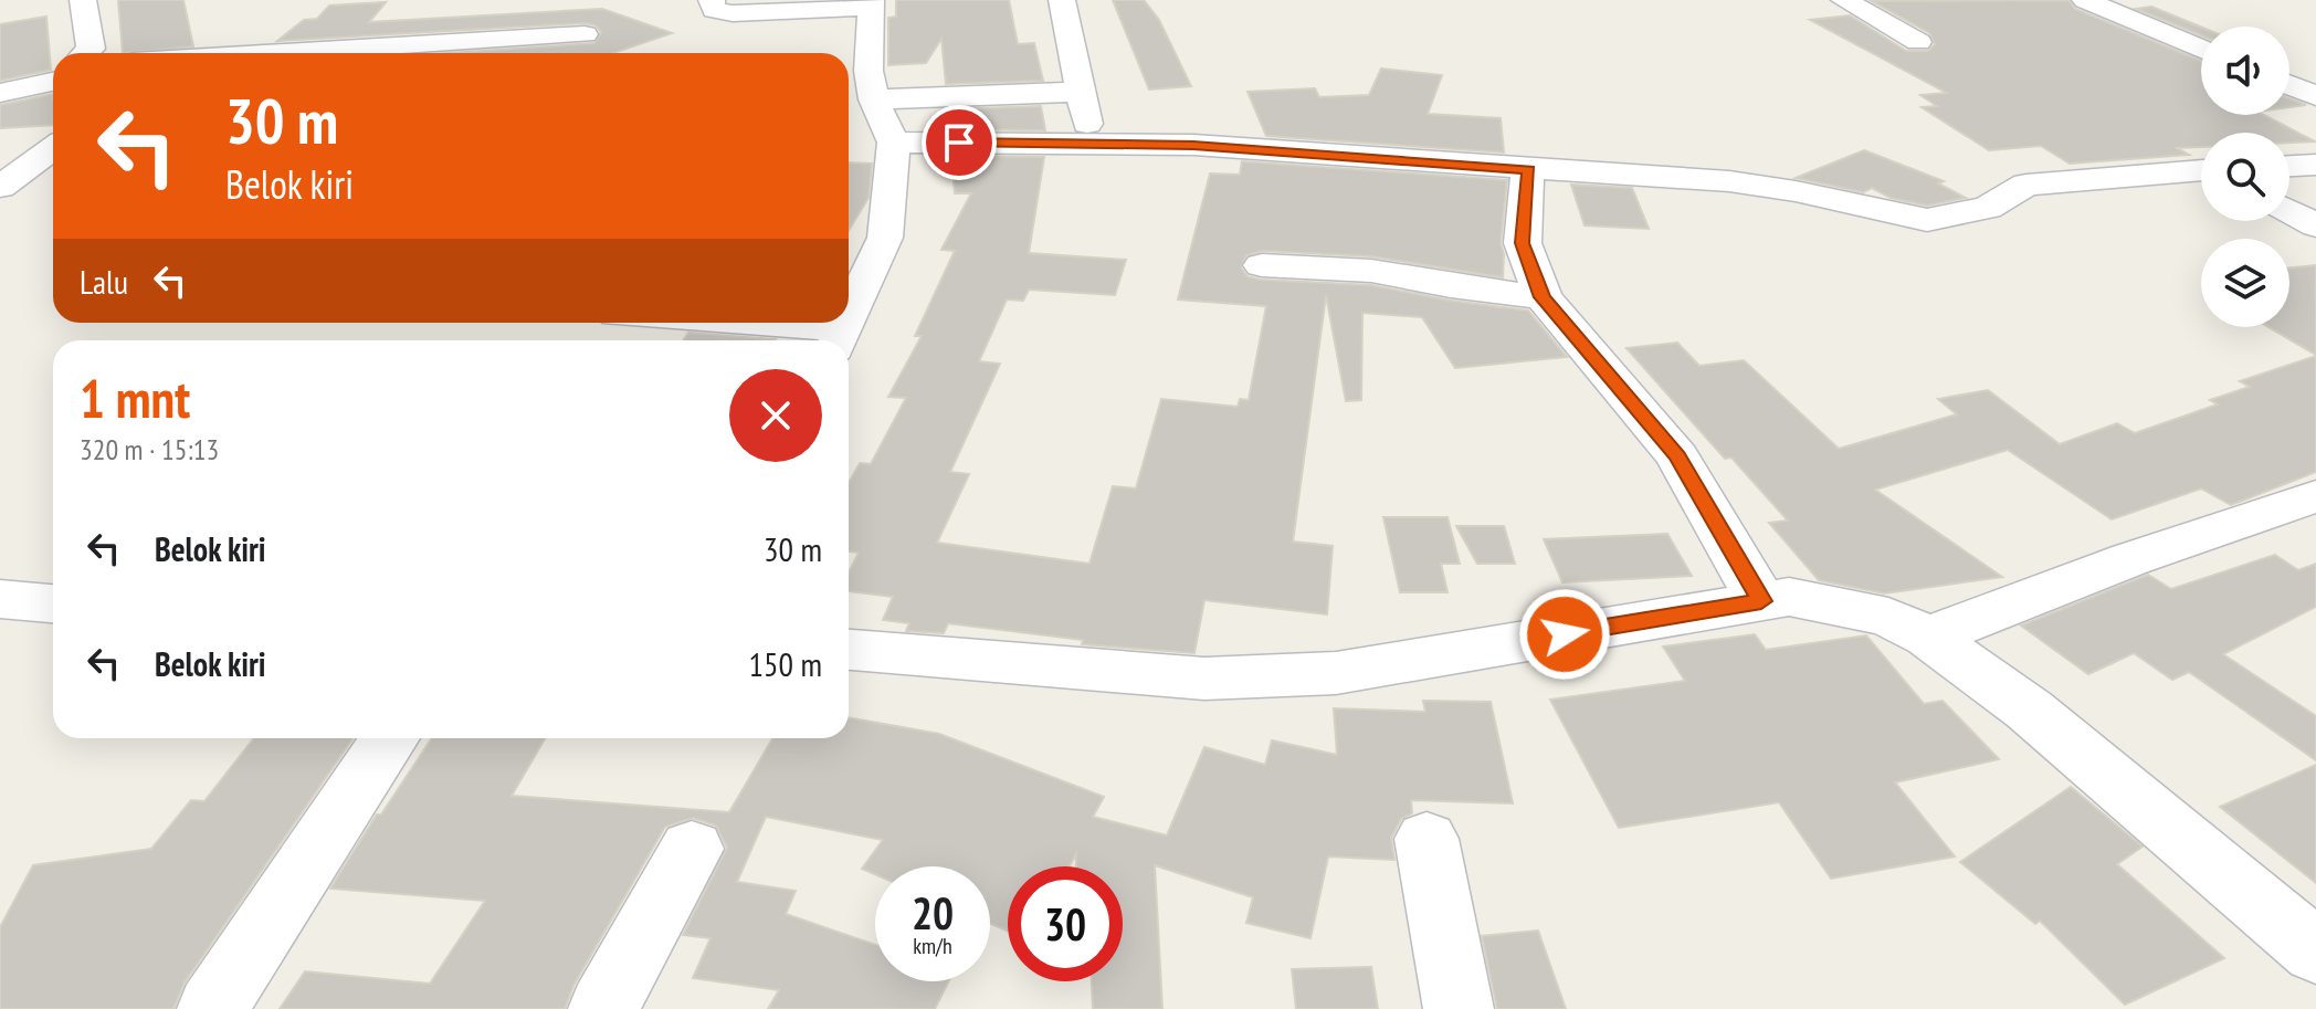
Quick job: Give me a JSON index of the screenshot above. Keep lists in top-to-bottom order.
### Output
{
  "page": {
    "turn": ["30 m", "Belok kiri"],
    "then": "Lalu",
    "heading": ["1 mnt", "320 m · 15:13"],
    "list": [
      {
        "name": "Belok kiri",
        "value": "30 m"
      },
      {
        "name": "Belok kiri",
        "value": "150 m"
      }
    ],
    "speed": "20 km/h",
    "limit": "30"
  }
}
